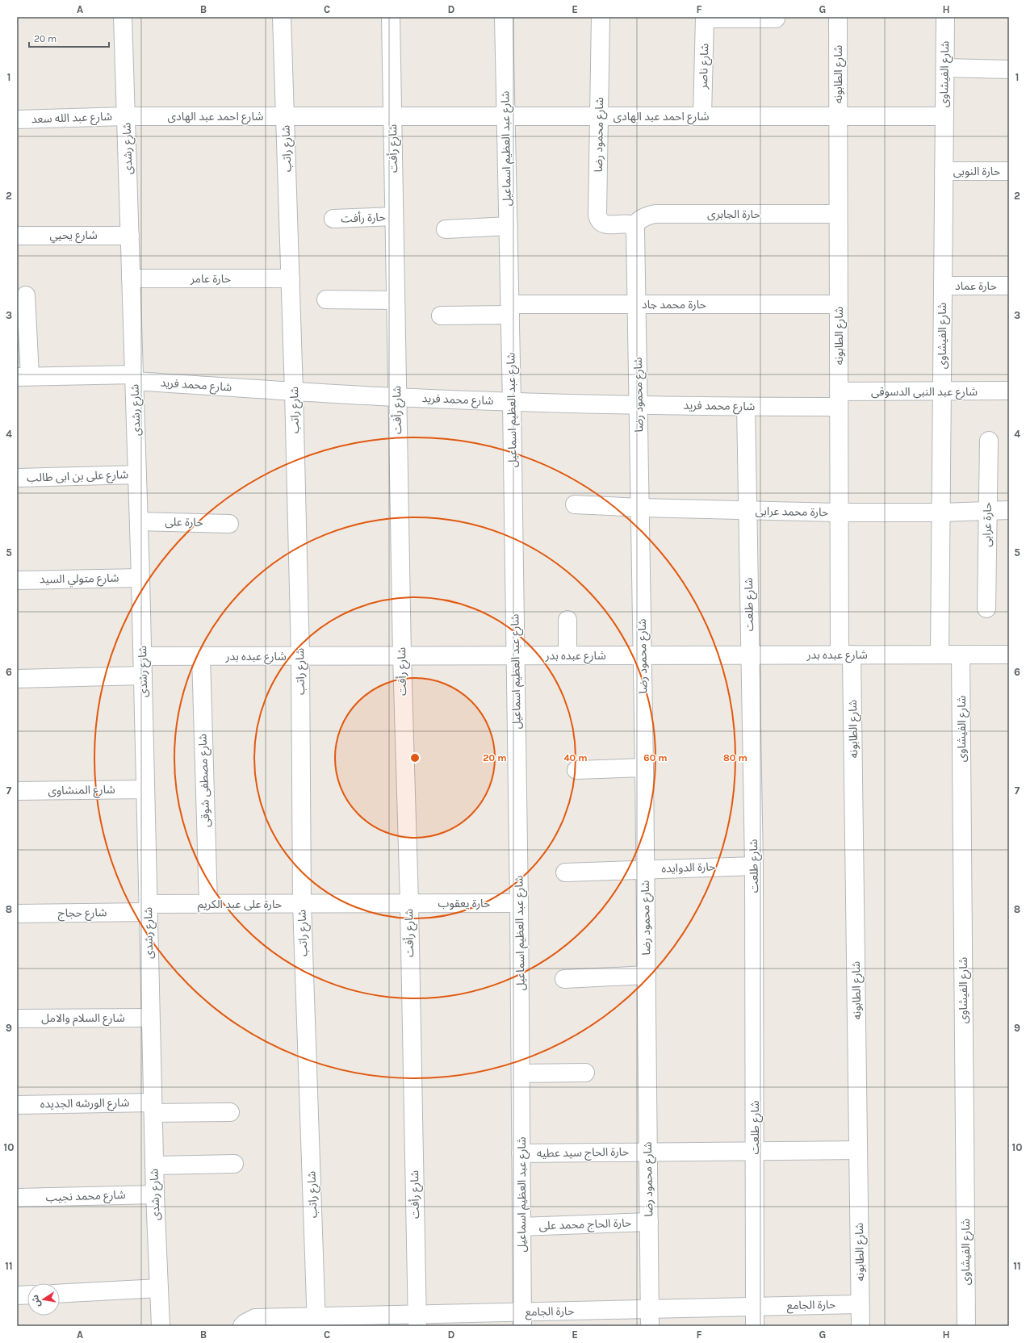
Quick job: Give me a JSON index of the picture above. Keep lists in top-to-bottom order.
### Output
{
  "streets": {
    "street": [
      "شارع ناصر",
      "شارع الطابونه",
      "شارع الفيشاوى",
      "شارع احمد عبد الهادى",
      "شارع عبد الله سعد",
      "شارع محمود رضا",
      "شارع رشدى",
      "شارع راتب",
      "شارع رأفت",
      "شارع عبد العظيم اسماعيل",
      "حارة النوبى",
      "حارة الجابرى",
      "حارة رأفت",
      "شارع يحيي",
      "حارة عامر",
      "حارة عماد",
      "حارة محمد جاد",
      "شارع محمد فريد",
      "شارع عبد النبى الدسوقى",
      "شارع على بن ابى طالب",
      "حارة محمد عرابى",
      "حارة على",
      "حارة عرابى",
      "شارع متولي السيد",
      "شارع طلعت",
      "شارع عبده بدر",
      "شارع مصطفى شوقى",
      "شارع المنشاوى",
      "حارة الدوايده",
      "حارة يعقوب",
      "حارة على عبد الكريم",
      "شارع حجاج",
      "شارع السلام والامل",
      "شارع الورشه الجديده",
      "حارة الحاج سيد عطيه",
      "شارع محمد نجيب",
      "حارة الحاج محمد على",
      "حارة الجامع"
    ]
  },
  "crossings": [
    ["شارع ناصر", "شارع احمد عبد الهادى"],
    ["شارع الطابونه", "شارع احمد عبد الهادى"],
    ["شارع الطابونه", "حارة الجابرى"],
    ["شارع الطابونه", "حارة محمد جاد"],
    ["شارع الطابونه", "شارع محمد فريد"],
    ["شارع الطابونه", "شارع عبد النبى الدسوقى"],
    ["شارع الطابونه", "حارة محمد عرابى"],
    ["شارع الطابونه", "شارع عبده بدر"],
    ["شارع الطابونه", "حارة الحاج سيد عطيه"],
    ["شارع الطابونه", "حارة الجامع"],
    ["شارع الفيشاوى", "شارع احمد عبد الهادى"],
    ["شارع الفيشاوى", "حارة النوبى"],
    ["شارع الفيشاوى", "حارة عماد"],
    ["شارع الفيشاوى", "شارع عبد النبى الدسوقى"],
    ["شارع الفيشاوى", "حارة محمد عرابى"],
    ["شارع الفيشاوى", "شارع عبده بدر"],
    ["شارع احمد عبد الهادى", "شارع عبد الله سعد"],
    ["شارع احمد عبد الهادى", "شارع محمود رضا"],
    ["شارع احمد عبد الهادى", "شارع رشدى"],
    ["شارع احمد عبد الهادى", "شارع راتب"],
    ["شارع احمد عبد الهادى", "شارع رأفت"],
    ["شارع احمد عبد الهادى", "شارع عبد العظيم اسماعيل"],
    ["شارع عبد الله سعد", "شارع رشدى"],
    ["شارع محمود رضا", "حارة الجابرى"],
    ["شارع محمود رضا", "حارة محمد جاد"],
    ["شارع محمود رضا", "شارع محمد فريد"],
    ["شارع محمود رضا", "حارة محمد عرابى"],
    ["شارع محمود رضا", "شارع عبده بدر"],
    ["شارع محمود رضا", "حارة الدوايده"],
    ["شارع محمود رضا", "حارة الحاج سيد عطيه"],
    ["شارع محمود رضا", "حارة الحاج محمد على"],
    ["شارع محمود رضا", "حارة الجامع"],
    ["شارع رشدى", "شارع يحيي"],
    ["شارع رشدى", "حارة عامر"],
    ["شارع رشدى", "شارع محمد فريد"],
    ["شارع رشدى", "شارع على بن ابى طالب"],
    ["شارع رشدى", "حارة على"],
    ["شارع رشدى", "شارع متولي السيد"],
    ["شارع رشدى", "شارع عبده بدر"],
    ["شارع رشدى", "شارع المنشاوى"],
    ["شارع رشدى", "حارة على عبد الكريم"],
    ["شارع رشدى", "شارع حجاج"],
    ["شارع رشدى", "شارع السلام والامل"],
    ["شارع رشدى", "شارع الورشه الجديده"],
    ["شارع رشدى", "شارع محمد نجيب"],
    ["شارع راتب", "حارة عامر"],
    ["شارع راتب", "شارع محمد فريد"],
    ["شارع راتب", "شارع عبده بدر"],
    ["شارع راتب", "حارة على عبد الكريم"],
    ["شارع راتب", "حارة الجامع"],
    ["شارع رأفت", "حارة رأفت"],
    ["شارع رأفت", "شارع محمد فريد"],
    ["شارع رأفت", "شارع عبده بدر"],
    ["شارع رأفت", "حارة يعقوب"],
    ["شارع رأفت", "حارة على عبد الكريم"],
    ["شارع رأفت", "حارة الجامع"],
    ["شارع عبد العظيم اسماعيل", "حارة محمد جاد"],
    ["شارع عبد العظيم اسماعيل", "شارع محمد فريد"],
    ["شارع عبد العظيم اسماعيل", "شارع عبده بدر"],
    ["شارع عبد العظيم اسماعيل", "حارة يعقوب"],
    ["شارع عبد العظيم اسماعيل", "حارة الحاج سيد عطيه"],
    ["شارع عبد العظيم اسماعيل", "حارة الحاج محمد على"],
    ["شارع عبد العظيم اسماعيل", "حارة الجامع"],
    ["شارع محمد فريد", "شارع عبد النبى الدسوقى"],
    ["شارع محمد فريد", "شارع طلعت"],
    ["حارة محمد عرابى", "حارة عرابى"],
    ["حارة محمد عرابى", "شارع طلعت"],
    ["شارع طلعت", "شارع عبده بدر"],
    ["شارع طلعت", "حارة الدوايده"],
    ["شارع طلعت", "حارة الحاج سيد عطيه"],
    ["شارع طلعت", "حارة الجامع"],
    ["شارع عبده بدر", "شارع مصطفى شوقى"],
    ["شارع مصطفى شوقى", "حارة على عبد الكريم"],
    ["حارة يعقوب", "حارة على عبد الكريم"],
    ["حارة على عبد الكريم", "شارع حجاج"]
  ],
  "scale_bar": "20 m",
  "north": "left",
  "grid": {
    "columns": [
      "A",
      "B",
      "C",
      "D",
      "E",
      "F",
      "G",
      "H"
    ],
    "rows": [
      "1",
      "2",
      "3",
      "4",
      "5",
      "6",
      "7",
      "8",
      "9",
      "10",
      "11"
    ]
  },
  "rings": [
    "20 m",
    "40 m",
    "60 m",
    "80 m"
  ]
}
